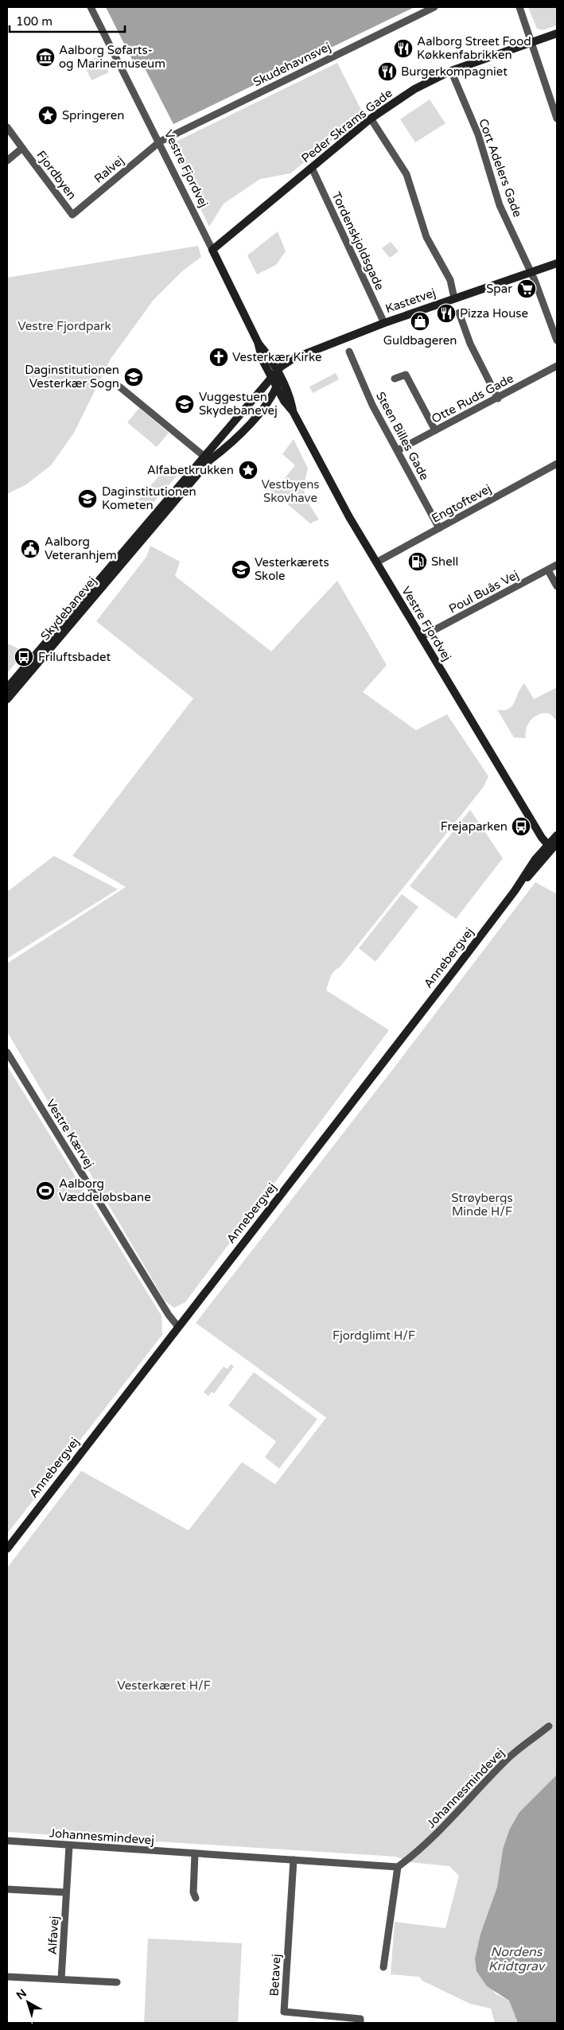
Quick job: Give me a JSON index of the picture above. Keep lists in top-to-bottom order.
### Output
{
  "streets": {
    "street": [
      "Skudehavnsvej",
      "Peder Skrams Gade",
      "Cort Adelers Gade",
      "Vestre Fjordvej",
      "Ralvej",
      "Fjordbyen",
      "Tordenskjoldsgade",
      "Kastetvej",
      "Otte Ruds Gade",
      "Steen Billes Gade",
      "Engtoftevej",
      "Poul Buås Vej",
      "Skydebanevej",
      "Annebergvej",
      "Vestre Kærvej",
      "Johannesmindevej",
      "Alfavej",
      "Betavej"
    ]
  },
  "crossings": [
    ["Skudehavnsvej", "Vestre Fjordvej"],
    ["Skudehavnsvej", "Ralvej"],
    ["Peder Skrams Gade", "Cort Adelers Gade"],
    ["Peder Skrams Gade", "Vestre Fjordvej"],
    ["Peder Skrams Gade", "Tordenskjoldsgade"],
    ["Cort Adelers Gade", "Kastetvej"],
    ["Vestre Fjordvej", "Ralvej"],
    ["Vestre Fjordvej", "Kastetvej"],
    ["Vestre Fjordvej", "Engtoftevej"],
    ["Vestre Fjordvej", "Poul Buås Vej"],
    ["Vestre Fjordvej", "Skydebanevej"],
    ["Vestre Fjordvej", "Annebergvej"],
    ["Ralvej", "Fjordbyen"],
    ["Tordenskjoldsgade", "Kastetvej"],
    ["Kastetvej", "Skydebanevej"],
    ["Otte Ruds Gade", "Steen Billes Gade"],
    ["Steen Billes Gade", "Engtoftevej"],
    ["Annebergvej", "Vestre Kærvej"],
    ["Johannesmindevej", "Alfavej"],
    ["Johannesmindevej", "Betavej"]
  ],
  "water": ["Nordens Kridtgrav"],
  "parks": [
    "Vestre Fjordpark",
    "Vestbyens Skovhave",
    "Strøybergs Minde H/F",
    "Fjordglimt H/F",
    "Vesterkæret H/F"
  ],
  "places": {
    "restaurant": ["Aalborg Street Food Køkkenfabrikken", "Burgerkompagniet", "Pizza House"],
    "museum": ["Aalborg Søfarts- og Marinemuseum"],
    "place": ["Springeren", "Alfabetkrukken"],
    "supermarket": ["Spar"],
    "shop": ["Guldbageren"],
    "church": ["Vesterkær Kirke"],
    "school or university": [
      "Daginstitutionen Vesterkær Sogn",
      "Vuggestuen Skydebanevej",
      "Daginstitutionen Kometen",
      "Vesterkærets Skole"
    ],
    "public building": ["Aalborg Veteranhjem"],
    "fuel station": ["Shell"],
    "bus stop": ["Friluftsbadet", "Frejaparken"],
    "sports": ["Aalborg Væddeløbsbane"]
  },
  "scale_bar": "100 m",
  "north": "top left"
}
